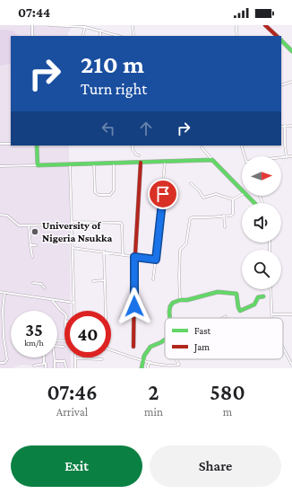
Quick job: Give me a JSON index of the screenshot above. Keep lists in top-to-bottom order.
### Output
{
  "places": ["University of Nigeria Nsukka"],
  "legend": ["Fast", "Jam"],
  "north": "right",
  "page": {
    "status": "07:44",
    "turn": ["210 m", "Turn right"],
    "speed": "35 km/h",
    "limit": "40",
    "eta": [
      "07:46",
      "Arrival",
      "2",
      "min",
      "580",
      "m"
    ],
    "buttons": ["Exit", "Share"]
  }
}
